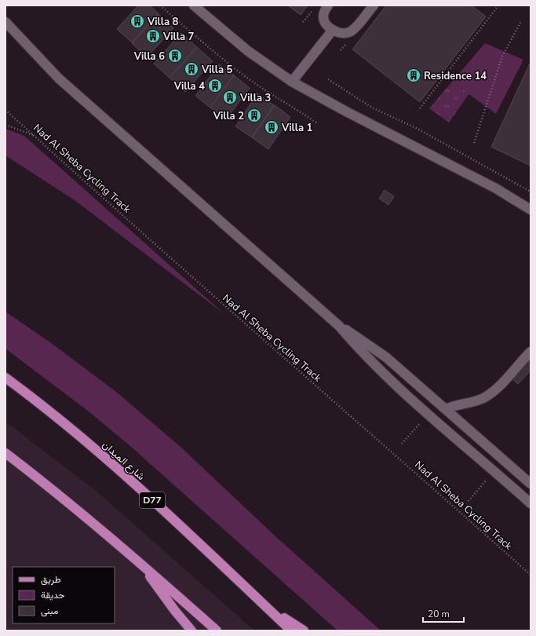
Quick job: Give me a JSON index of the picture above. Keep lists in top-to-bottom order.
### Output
{
  "streets": {
    "main road": ["شارع الميدان", "D77"],
    "path": ["Nad Al Sheba Cycling Track"]
  },
  "places": {
    "building": [
      "Villa 8",
      "Villa 7",
      "Villa 6",
      "Villa 5",
      "Residence 14",
      "Villa 4",
      "Villa 3",
      "Villa 2",
      "Villa 1"
    ]
  },
  "legend": ["طريق", "حديقة", "مبنى"],
  "scale_bar": "20 m"
}
